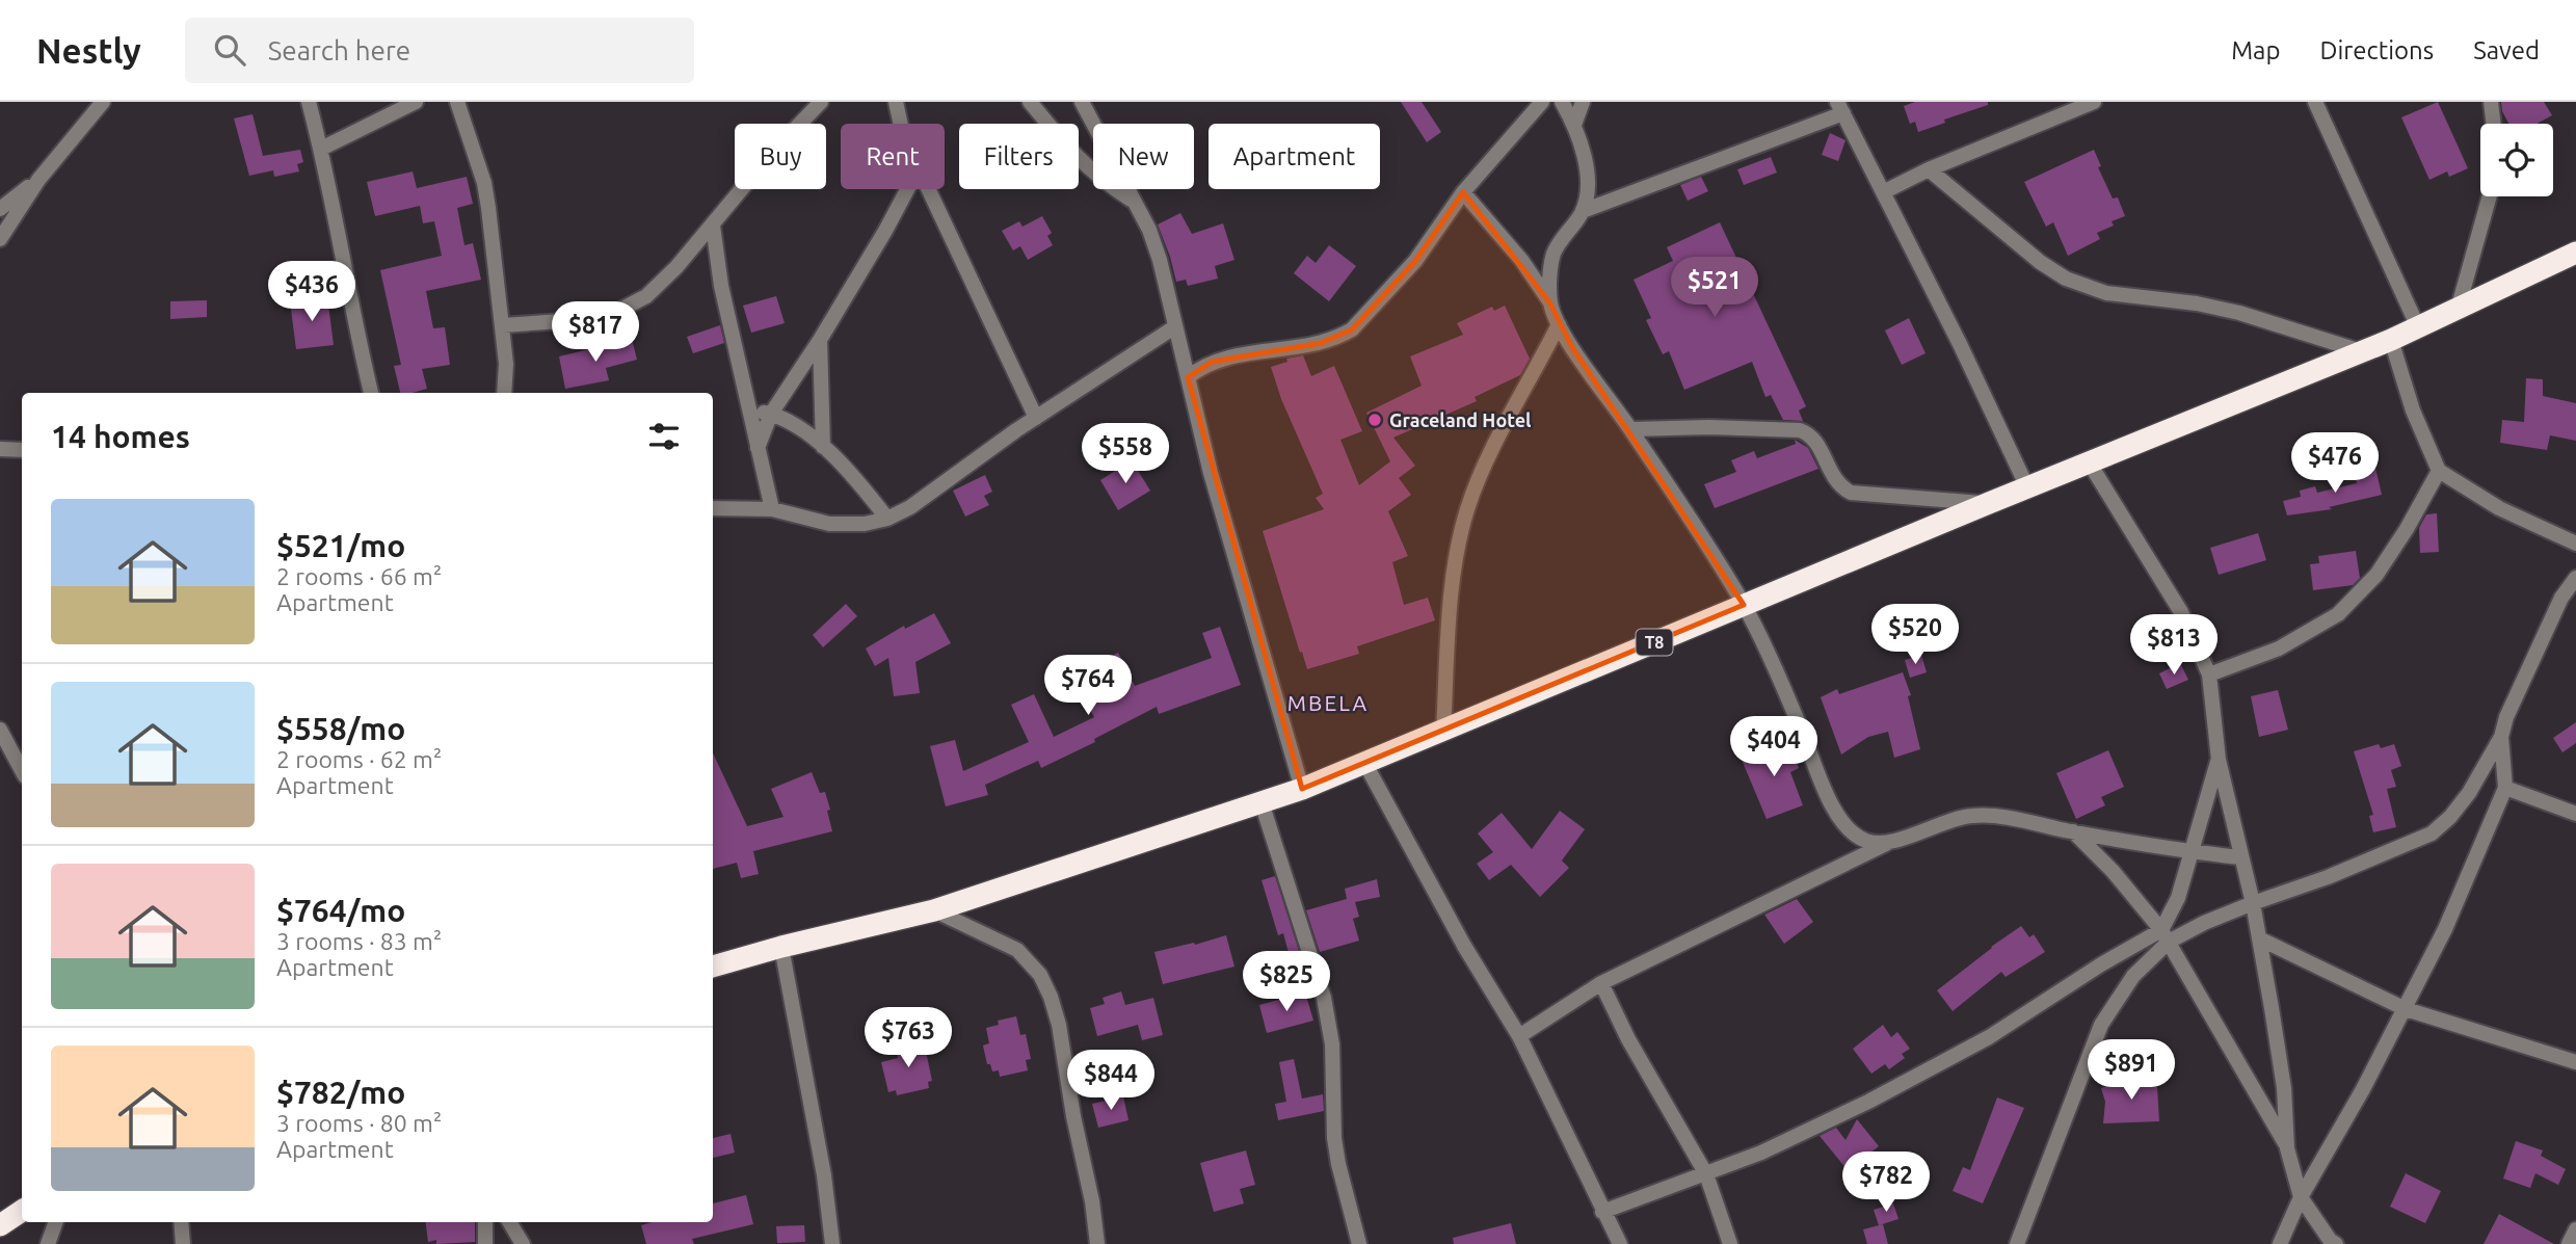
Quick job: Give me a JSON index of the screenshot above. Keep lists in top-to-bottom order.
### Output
{
  "streets": {
    "highway": ["T8"]
  },
  "districts": ["MBELA"],
  "places": ["Graceland Hotel"],
  "page": {
    "header": "Nestly",
    "search": "Search here",
    "nav": ["Map", "Directions", "Saved"],
    "chip": [
      "Buy",
      "Rent",
      "Filters",
      "New",
      "Apartment"
    ],
    "price": [
      "$521",
      "$436",
      "$817",
      "$558",
      "$476",
      "$520",
      "$813",
      "$764",
      "$404",
      "$825",
      "$763",
      "$891",
      "$844",
      "$782"
    ],
    "heading": "14 homes",
    "list": [
      {
        "name": "$521/mo",
        "note": "2 rooms · 66 m² · Apartment"
      },
      {
        "name": "$558/mo",
        "note": "2 rooms · 62 m² · Apartment"
      },
      {
        "name": "$764/mo",
        "note": "3 rooms · 83 m² · Apartment"
      },
      {
        "name": "$782/mo",
        "note": "3 rooms · 80 m² · Apartment"
      }
    ]
  }
}
